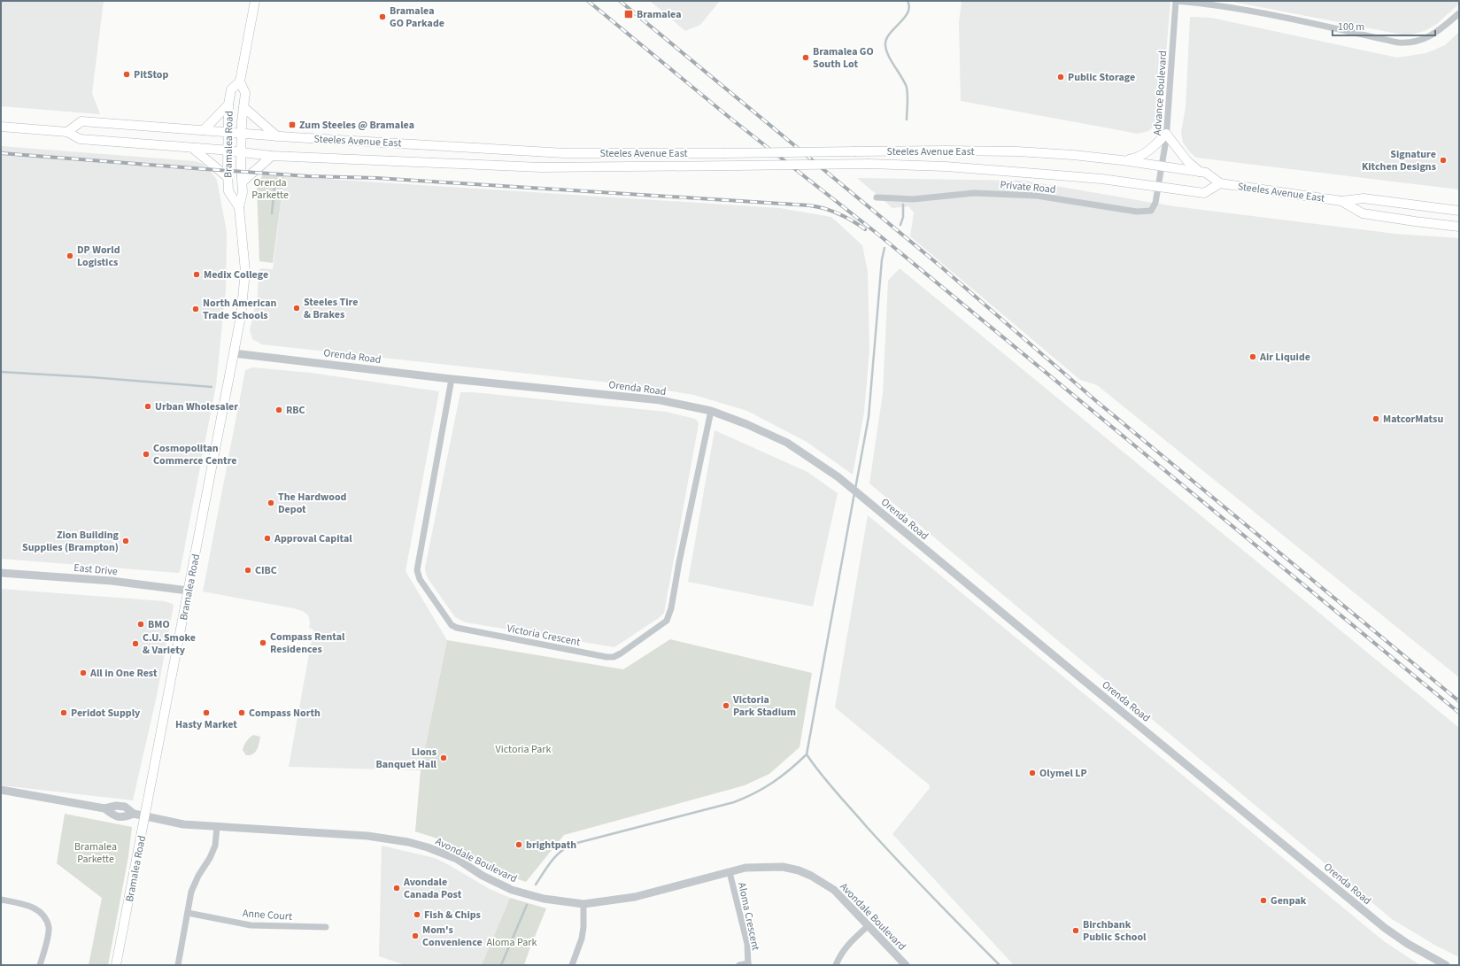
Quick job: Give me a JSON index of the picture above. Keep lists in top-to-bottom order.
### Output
{
  "streets": {
    "main road": ["Steeles Avenue East", "Bramalea Road"],
    "street": [
      "Advance Boulevard",
      "Private Road",
      "Orenda Road",
      "East Drive",
      "Victoria Crescent",
      "Avondale Boulevard",
      "Anne Court",
      "Aloma Crescent"
    ]
  },
  "crossings": [
    ["Advance Boulevard", "Steeles Avenue East"],
    ["Advance Boulevard", "Private Road"],
    ["Steeles Avenue East", "Bramalea Road"],
    ["Steeles Avenue East", "Private Road"],
    ["Bramalea Road", "Orenda Road"],
    ["Bramalea Road", "East Drive"],
    ["Bramalea Road", "Avondale Boulevard"],
    ["Orenda Road", "Victoria Crescent"],
    ["Avondale Boulevard", "Aloma Crescent"]
  ],
  "parks": [
    "Orenda Parkette",
    "Victoria Park",
    "Bramalea Parkette",
    "Aloma Park"
  ],
  "places": {
    "transit": ["Bramalea", "Zum Steeles @ Bramalea"],
    "other": [
      "Bramalea GO Parkade",
      "Bramalea GO South Lot",
      "PitStop",
      "Public Storage",
      "Signature Kitchen Designs",
      "DP World Logistics",
      "Medix College",
      "Steeles Tire & Brakes",
      "North American Trade Schools",
      "Air Liquide",
      "Urban Wholesaler",
      "RBC",
      "MatcorMatsu",
      "Cosmopolitan Commerce Centre",
      "The Hardwood Depot",
      "Approval Capital",
      "Zion Building Supplies (Brampton)",
      "CIBC",
      "BMO",
      "Compass Rental Residences",
      "C.U. Smoke & Variety",
      "All in One Rest",
      "Victoria Park Stadium",
      "Peridot Supply",
      "Hasty Market",
      "Compass North",
      "Lions Banquet Hall",
      "Olymel LP",
      "brightpath",
      "Avondale Canada Post",
      "Genpak",
      "Fish & Chips",
      "Birchbank Public School",
      "Mom's Convenience"
    ]
  },
  "scale_bar": "100 m"
}
